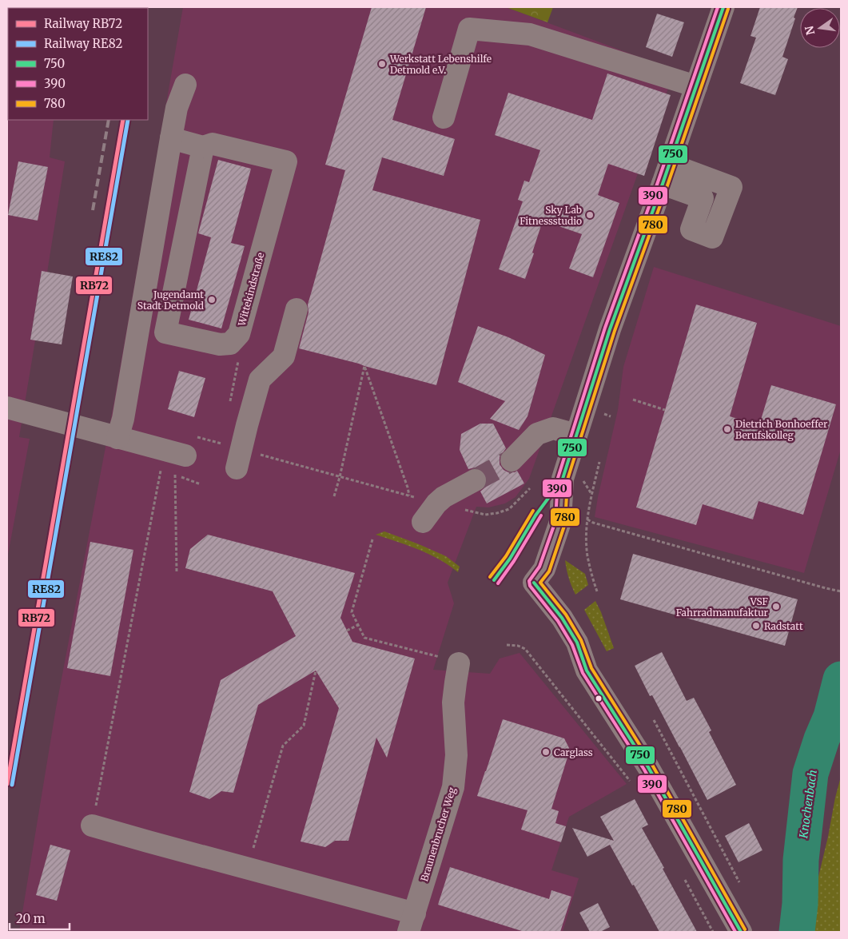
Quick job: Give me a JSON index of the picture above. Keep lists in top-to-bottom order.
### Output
{
  "streets": {
    "street": ["Wittekindstraße", "Braunenbrucher Weg"]
  },
  "water": ["Knochenbach"],
  "places": [
    "Werkstatt Lebenshilfe Detmold e.V.",
    "Sky Lab Fitnessstudio",
    "Jugendamt Stadt Detmold",
    "Dietrich Bonhoeffer Berufskolleg",
    "VSF Fahrradmanufaktur",
    "Radstatt",
    "Carglass"
  ],
  "lines": [
    "transit line 750",
    "transit line 390",
    "transit line 780",
    "rail line RB72",
    "rail line RE82"
  ],
  "legend": [
    "Railway RB72",
    "Railway RE82",
    "750",
    "390",
    "780"
  ],
  "scale_bar": "20 m",
  "north": "left"
}
